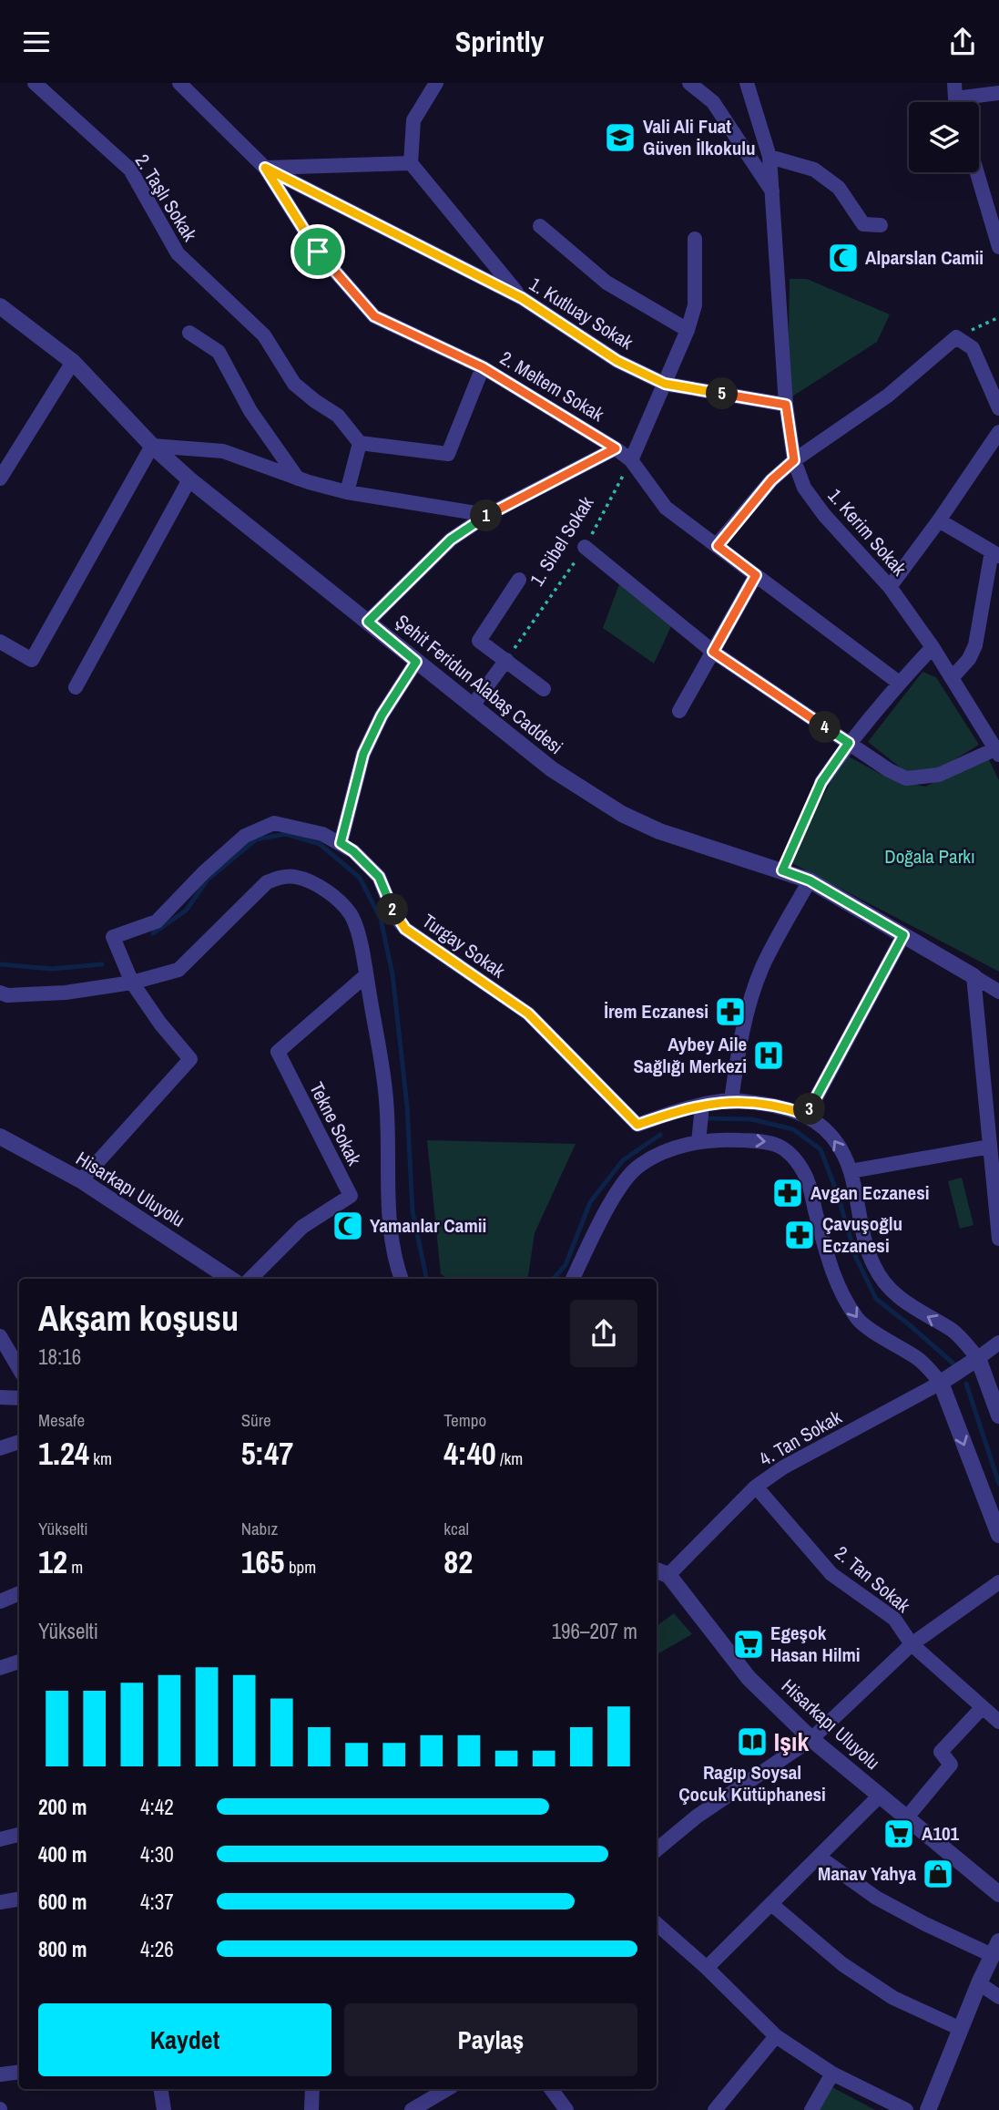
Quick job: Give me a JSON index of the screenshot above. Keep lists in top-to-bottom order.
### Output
{
  "streets": {
    "street": [
      "2. Taşlı Sokak",
      "1. Kutluay Sokak",
      "2. Meltem Sokak",
      "1. Kerim Sokak",
      "Şehit Feridun Alabaş Caddesi",
      "Turgay Sokak",
      "Tekne Sokak",
      "Hisarkapı Uluyolu",
      "4. Tan Sokak",
      "2. Tan Sokak"
    ],
    "path": ["1. Sibel Sokak"]
  },
  "crossings": [
    ["1. Kutluay Sokak", "2. Meltem Sokak"],
    ["1. Kutluay Sokak", "1. Kerim Sokak"],
    ["2. Meltem Sokak", "1. Sibel Sokak"],
    ["Hisarkapı Uluyolu", "4. Tan Sokak"],
    ["4. Tan Sokak", "2. Tan Sokak"]
  ],
  "districts": ["Işık"],
  "parks": ["Doğala Parkı"],
  "places": {
    "school or university": ["Vali Ali Fuat Güven İlkokulu"],
    "mosque": ["Alparslan Camii", "Yamanlar Camii"],
    "pharmacy": ["İrem Eczanesi", "Avgan Eczanesi", "Çavuşoğlu Eczanesi"],
    "hospital": ["Aybey Aile Sağlığı Merkezi"],
    "supermarket": ["Egeşok Hasan Hilmi", "A101"],
    "library": ["Ragıp Soysal Çocuk Kütüphanesi"],
    "shop": ["Manav Yahya"]
  },
  "page": {
    "header": "Sprintly",
    "pins": [
      "5",
      "1",
      "4",
      "2",
      "3"
    ],
    "heading": ["Akşam koşusu", "18:16"],
    "stats": [
      ["Mesafe", "1.24 km"],
      ["Süre", "5:47"],
      ["Tempo", "4:40 /km"],
      ["Yükselti", "12 m"],
      ["Nabız", "165 bpm"],
      ["kcal", "82"]
    ],
    "chart": ["Yükselti", "196–207 m"],
    "list": [
      {
        "name": "200 m",
        "note": "4:42"
      },
      {
        "name": "400 m",
        "note": "4:30"
      },
      {
        "name": "600 m",
        "note": "4:37"
      },
      {
        "name": "800 m",
        "note": "4:26"
      }
    ],
    "buttons": ["Kaydet", "Paylaş"]
  }
}
